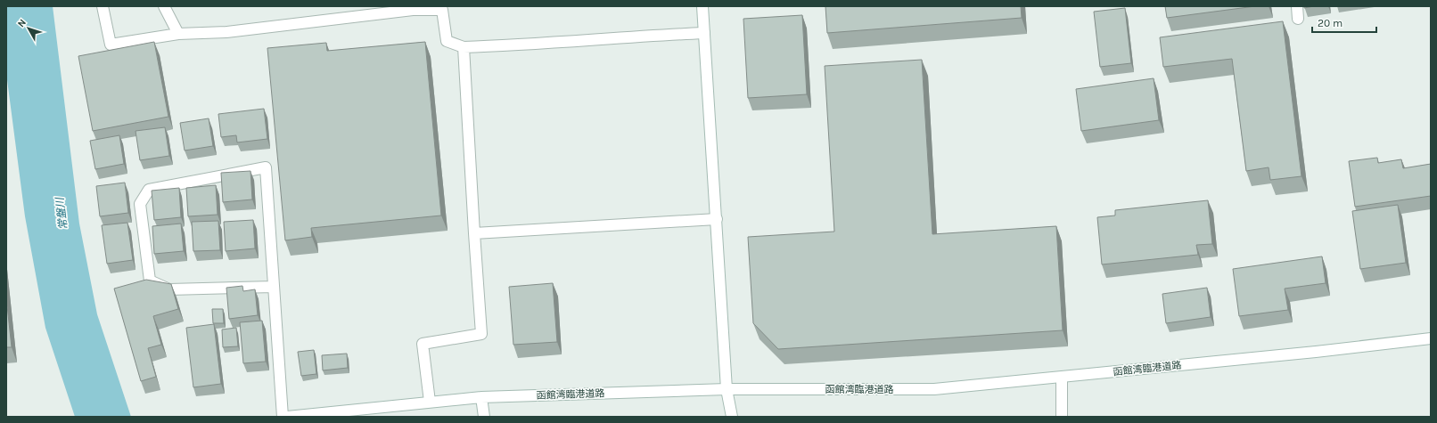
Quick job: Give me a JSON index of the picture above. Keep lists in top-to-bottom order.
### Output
{
  "streets": {
    "street": ["函館湾臨港道路"]
  },
  "water": ["常盤川"],
  "scale_bar": "20 m",
  "north": "top left"
}
